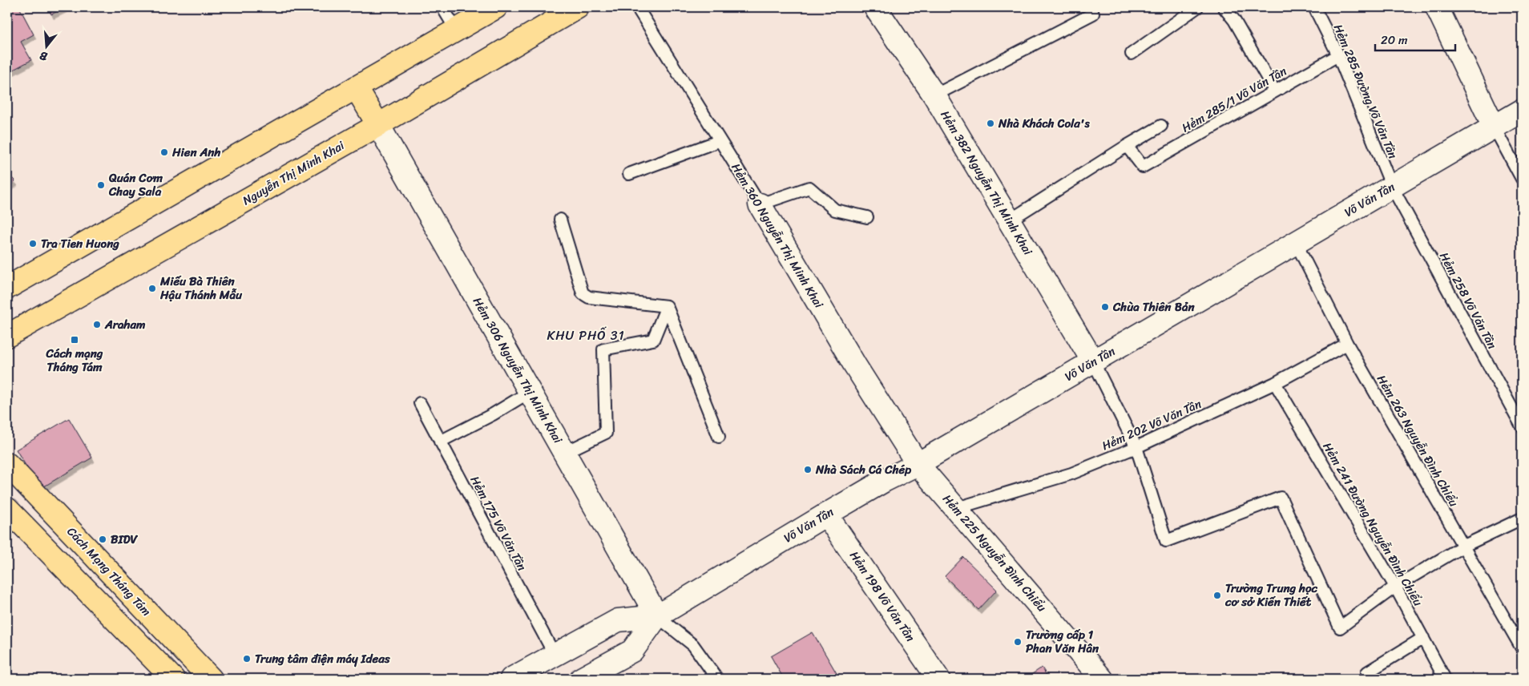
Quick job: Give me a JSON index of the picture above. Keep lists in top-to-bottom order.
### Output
{
  "streets": {
    "main road": ["Nguyễn Thị Minh Khai", "Cách Mạng Tháng Tám"],
    "street": [
      "Hẻm 382 Nguyễn Thị Minh Khai",
      "Võ Văn Tần",
      "Hẻm 360 Nguyễn Thị Minh Khai",
      "Hẻm 306 Nguyễn Thị Minh Khai",
      "Hẻm 225 Nguyễn Ðình Chiểu",
      "Hẻm 198 Võ Văn Tần"
    ],
    "lane": [
      "Hẻm 285 Đường Võ Văn Tần",
      "Hẻm 285/1 Võ Văn Tần",
      "Hẻm 258 Võ Văn Tần",
      "Hẻm 202 Võ Văn Tần",
      "Hẻm 263 Nguyễn Ðình Chiểu",
      "Hẻm 175 Võ Văn Tần",
      "Hẻm 241 Đường Nguyễn Đình Chiểu"
    ]
  },
  "crossings": [
    ["Hẻm 285 Đường Võ Văn Tần", "Hẻm 285/1 Võ Văn Tần"],
    ["Hẻm 285 Đường Võ Văn Tần", "Võ Văn Tần"],
    ["Hẻm 285 Đường Võ Văn Tần", "Hẻm 258 Võ Văn Tần"],
    ["Nguyễn Thị Minh Khai", "Hẻm 306 Nguyễn Thị Minh Khai"],
    ["Hẻm 382 Nguyễn Thị Minh Khai", "Võ Văn Tần"],
    ["Võ Văn Tần", "Hẻm 360 Nguyễn Thị Minh Khai"],
    ["Võ Văn Tần", "Hẻm 258 Võ Văn Tần"],
    ["Võ Văn Tần", "Hẻm 306 Nguyễn Thị Minh Khai"],
    ["Võ Văn Tần", "Hẻm 263 Nguyễn Ðình Chiểu"],
    ["Võ Văn Tần", "Hẻm 175 Võ Văn Tần"],
    ["Võ Văn Tần", "Hẻm 225 Nguyễn Ðình Chiểu"],
    ["Võ Văn Tần", "Hẻm 198 Võ Văn Tần"],
    ["Hẻm 360 Nguyễn Thị Minh Khai", "Hẻm 225 Nguyễn Ðình Chiểu"],
    ["Hẻm 202 Võ Văn Tần", "Hẻm 263 Nguyễn Ðình Chiểu"],
    ["Hẻm 202 Võ Văn Tần", "Hẻm 241 Đường Nguyễn Đình Chiểu"],
    ["Hẻm 202 Võ Văn Tần", "Hẻm 225 Nguyễn Ðình Chiểu"]
  ],
  "districts": ["KHU PHỐ 31"],
  "places": {
    "other": [
      "Nhà Khách Cola's",
      "Hien Anh",
      "Quán Cơm Chay Sala",
      "Tra Tien Huong",
      "Miếu Bà Thiên Hậu Thánh Mẫu",
      "Chùa Thiên Bản",
      "Araham",
      "Nhà Sách Cá Chép",
      "BIDV",
      "Trường Trung học cơ sở Kiến Thiết",
      "Trường cấp 1 Phan Văn Hân",
      "Trung tâm điện máy Ideas"
    ],
    "transit": ["Cách mạng Tháng Tám"]
  },
  "scale_bar": "20 m",
  "north": "bottom"
}
